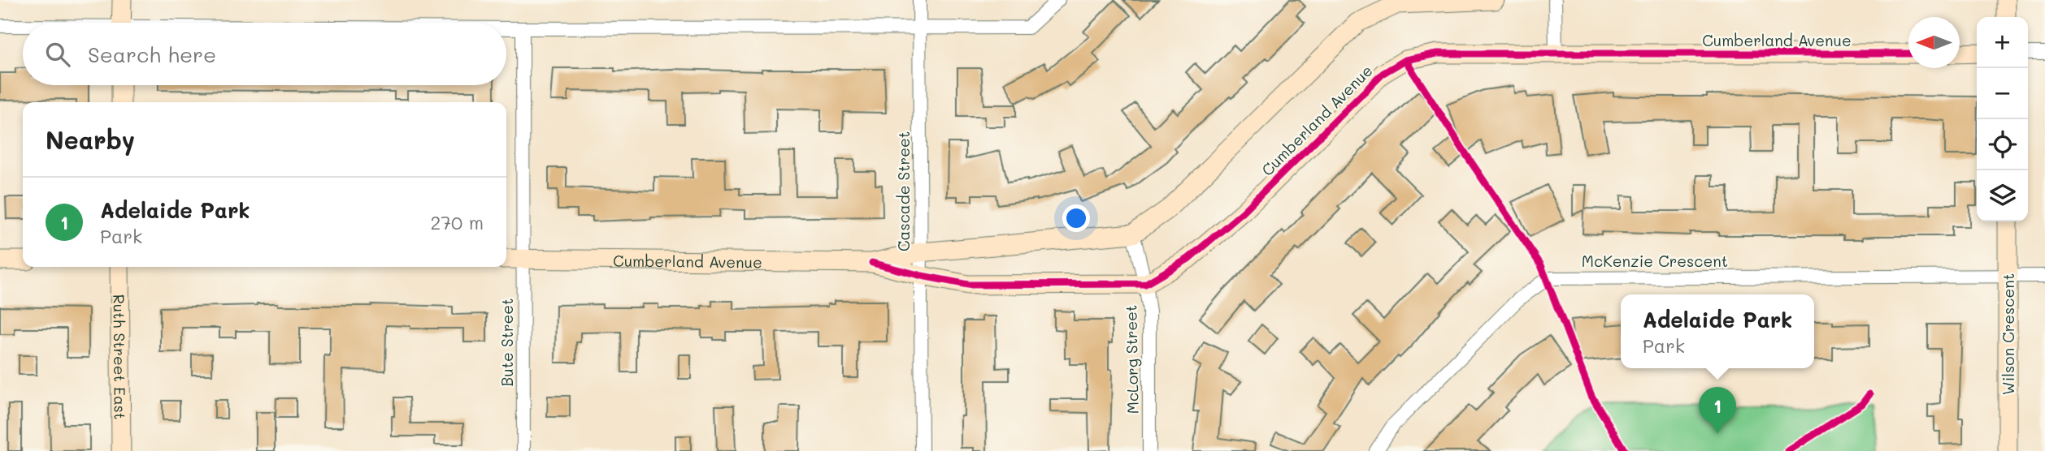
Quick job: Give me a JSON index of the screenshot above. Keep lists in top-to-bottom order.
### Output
{
  "streets": {
    "street": [
      "Cumberland Avenue",
      "Cascade Street",
      "McKenzie Crescent",
      "Wilson Crescent",
      "Bute Street",
      "Ruth Street East",
      "McLorg Street"
    ]
  },
  "crossings": [
    ["Cumberland Avenue", "Cascade Street"],
    ["Cumberland Avenue", "Bute Street"],
    ["Cumberland Avenue", "McLorg Street"],
    ["McKenzie Crescent", "Wilson Crescent"]
  ],
  "north": "left",
  "page": {
    "map_buttons": ["+", "−"],
    "search": "Search here",
    "heading": "Nearby",
    "list": [
      {
        "mark": "1",
        "name": "Adelaide Park",
        "note": "Park",
        "value": "270 m"
      }
    ],
    "popup": ["Adelaide Park", "Park"],
    "pins": "1"
  }
}
